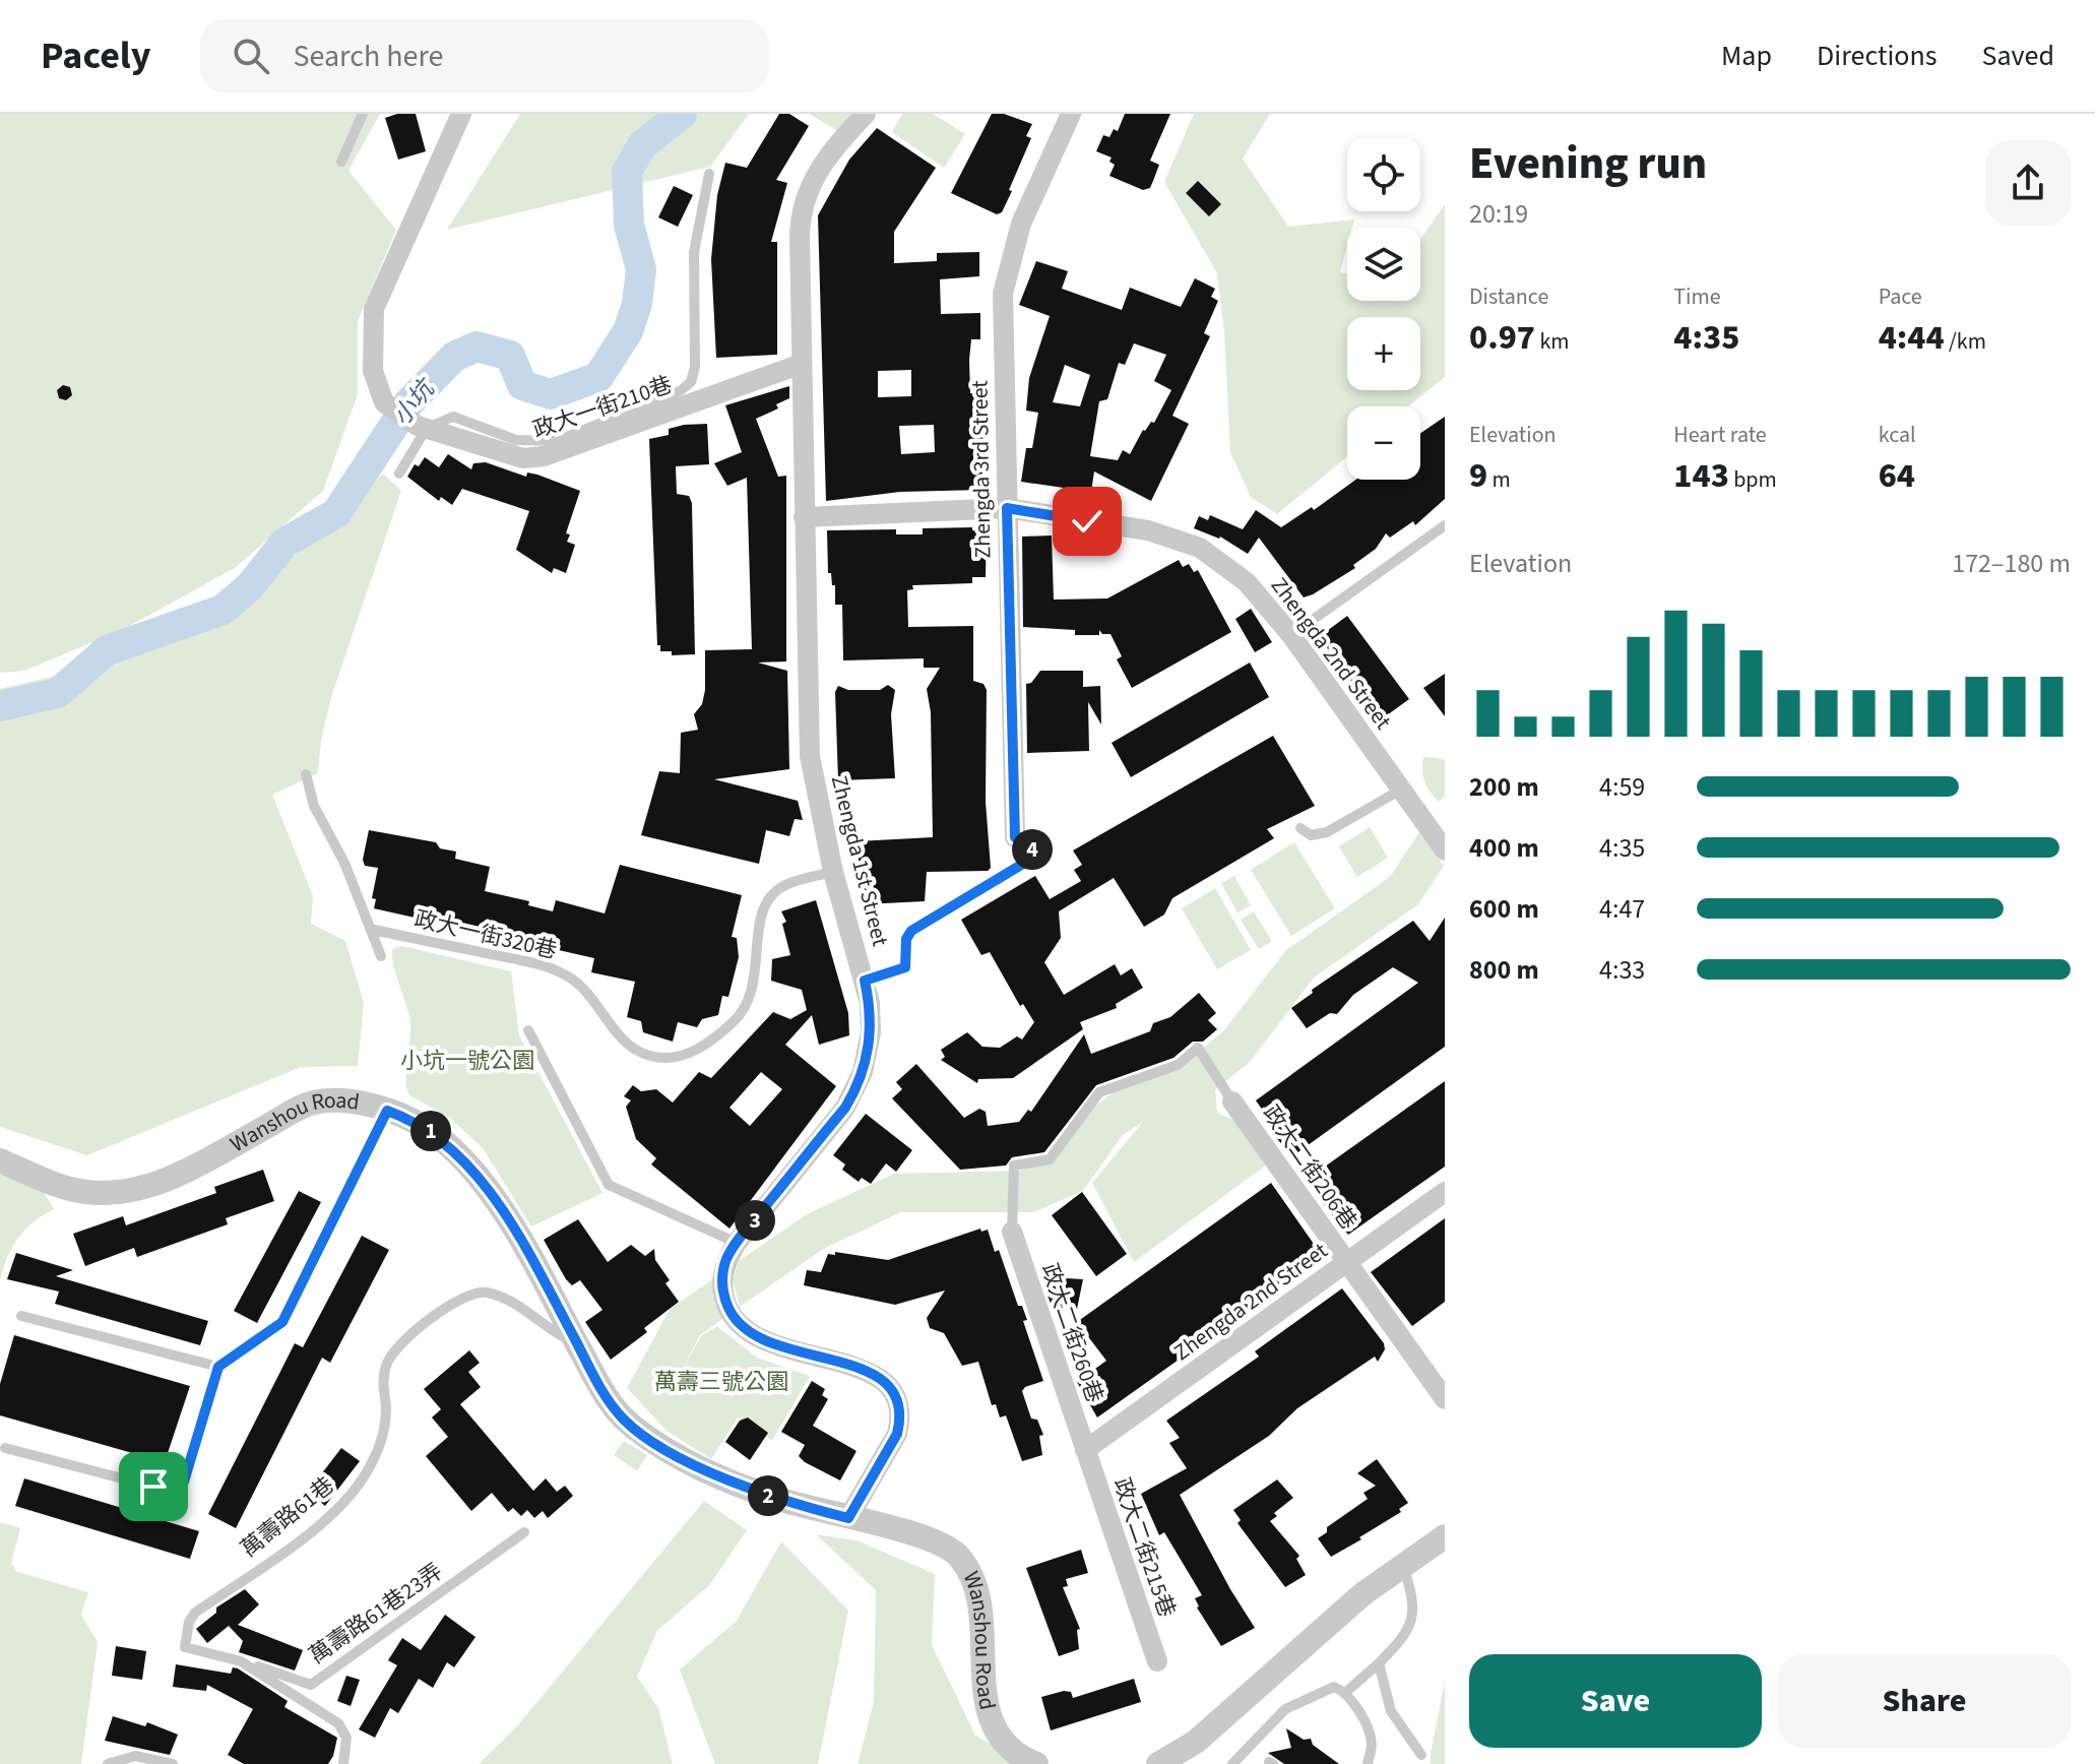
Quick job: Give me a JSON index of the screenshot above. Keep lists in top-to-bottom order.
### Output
{
  "streets": {
    "street": [
      "政大一街210巷",
      "Zhengda 3rd Street",
      "Zhengda 2nd Street",
      "Zhengda 1st Street",
      "Wanshou Road",
      "政大二街206巷",
      "政大二街260巷",
      "政大二街215巷"
    ],
    "lane": ["政大一街320巷", "萬壽路61巷", "萬壽路61巷23弄"]
  },
  "crossings": [
    ["政大一街210巷", "Zhengda 1st Street"],
    ["Zhengda 3rd Street", "Zhengda 2nd Street"],
    ["Zhengda 2nd Street", "Zhengda 1st Street"],
    ["Zhengda 2nd Street", "政大二街206巷"],
    ["Zhengda 2nd Street", "政大二街260巷"],
    ["Zhengda 2nd Street", "政大二街215巷"],
    ["Zhengda 1st Street", "政大一街320巷"],
    ["Zhengda 1st Street", "Wanshou Road"],
    ["Wanshou Road", "萬壽路61巷"],
    ["政大二街260巷", "政大二街215巷"],
    ["萬壽路61巷", "萬壽路61巷23弄"]
  ],
  "water": ["小坑"],
  "parks": ["小坑一號公園", "萬壽三號公園"],
  "page": {
    "header": "Pacely",
    "search": "Search here",
    "nav": ["Map", "Directions", "Saved"],
    "heading": ["Evening run", "20:19"],
    "map_buttons": ["+", "−"],
    "stats": [
      ["Distance", "0.97 km"],
      ["Time", "4:35"],
      ["Pace", "4:44 /km"],
      ["Elevation", "9 m"],
      ["Heart rate", "143 bpm"],
      ["kcal", "64"]
    ],
    "chart": ["Elevation", "172–180 m"],
    "list": [
      {
        "name": "200 m",
        "note": "4:59"
      },
      {
        "name": "400 m",
        "note": "4:35"
      },
      {
        "name": "600 m",
        "note": "4:47"
      },
      {
        "name": "800 m",
        "note": "4:33"
      }
    ],
    "pins": [
      "4",
      "1",
      "3",
      "2"
    ],
    "buttons": ["Save", "Share"]
  }
}
